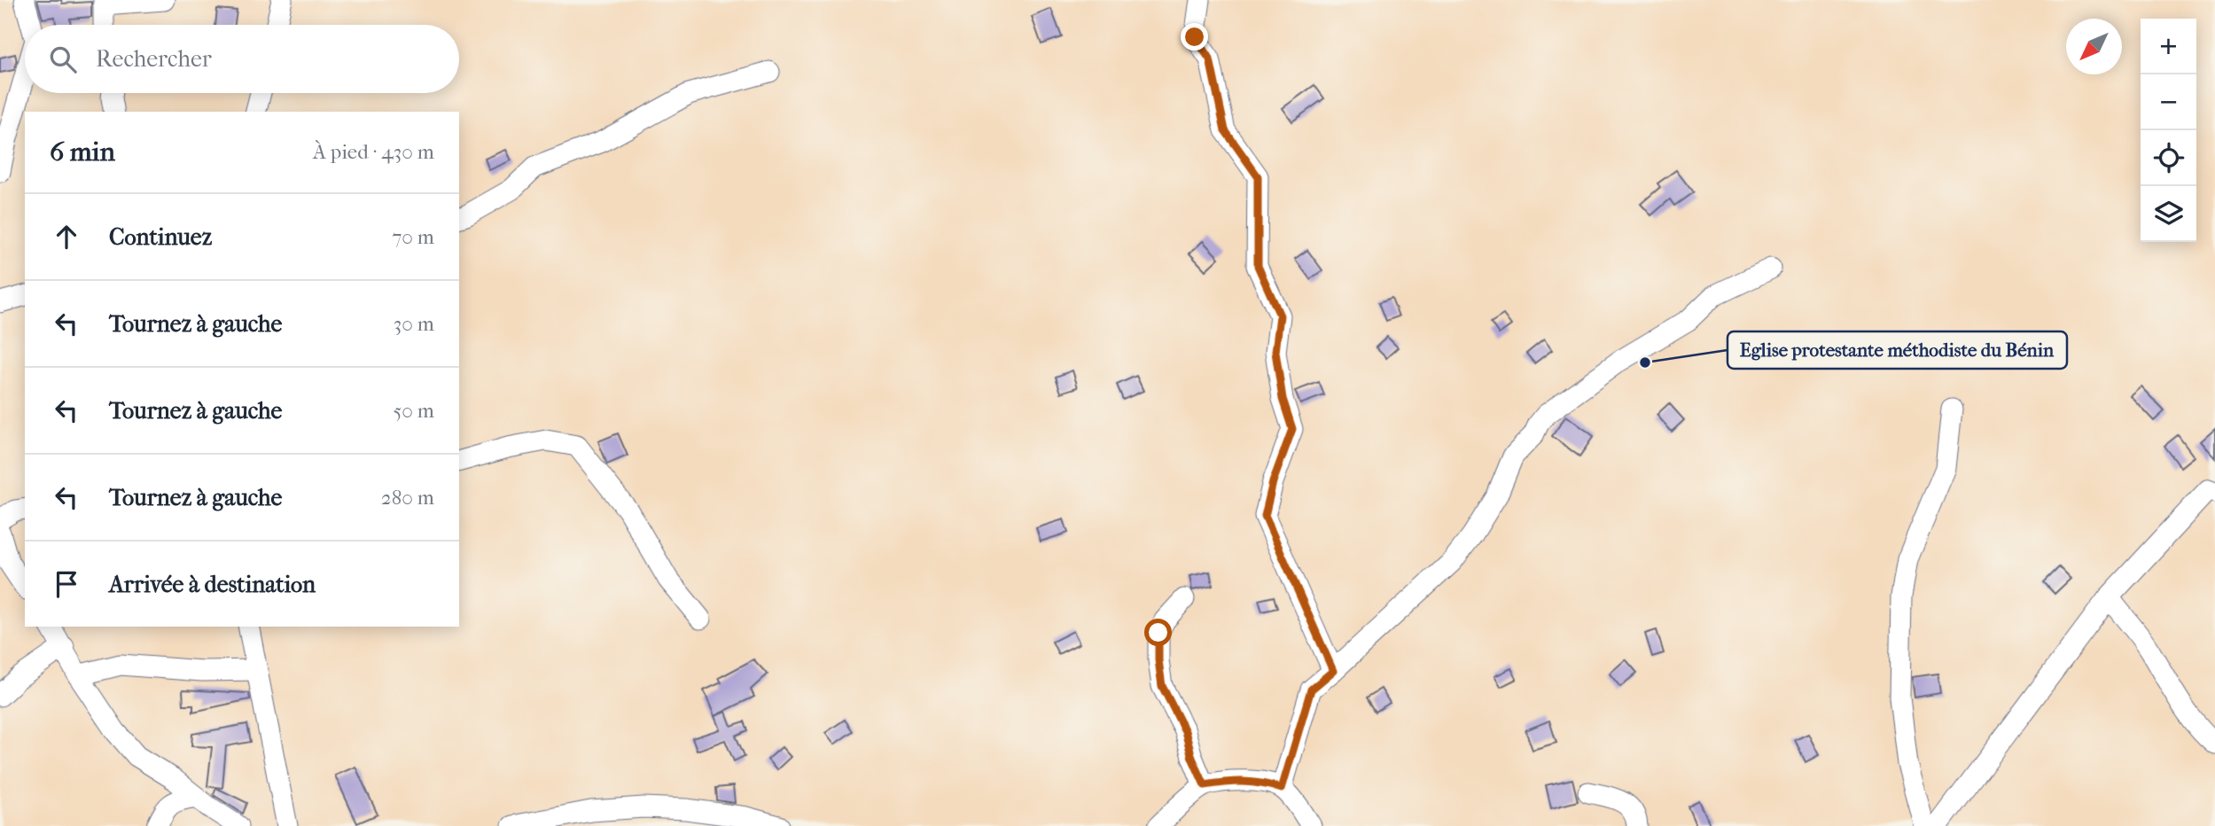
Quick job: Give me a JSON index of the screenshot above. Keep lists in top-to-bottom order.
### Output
{
  "places": ["Eglise protestante méthodiste du Bénin"],
  "north": "bottom left",
  "page": {
    "map_buttons": ["+", "−"],
    "search": "Rechercher",
    "heading": ["6 min", "À pied · 430 m"],
    "list": [
      ["Continuez", "70 m"],
      ["Tournez à gauche", "30 m"],
      ["Tournez à gauche", "50 m"],
      ["Tournez à gauche", "280 m"],
      "Arrivée à destination"
    ]
  }
}
